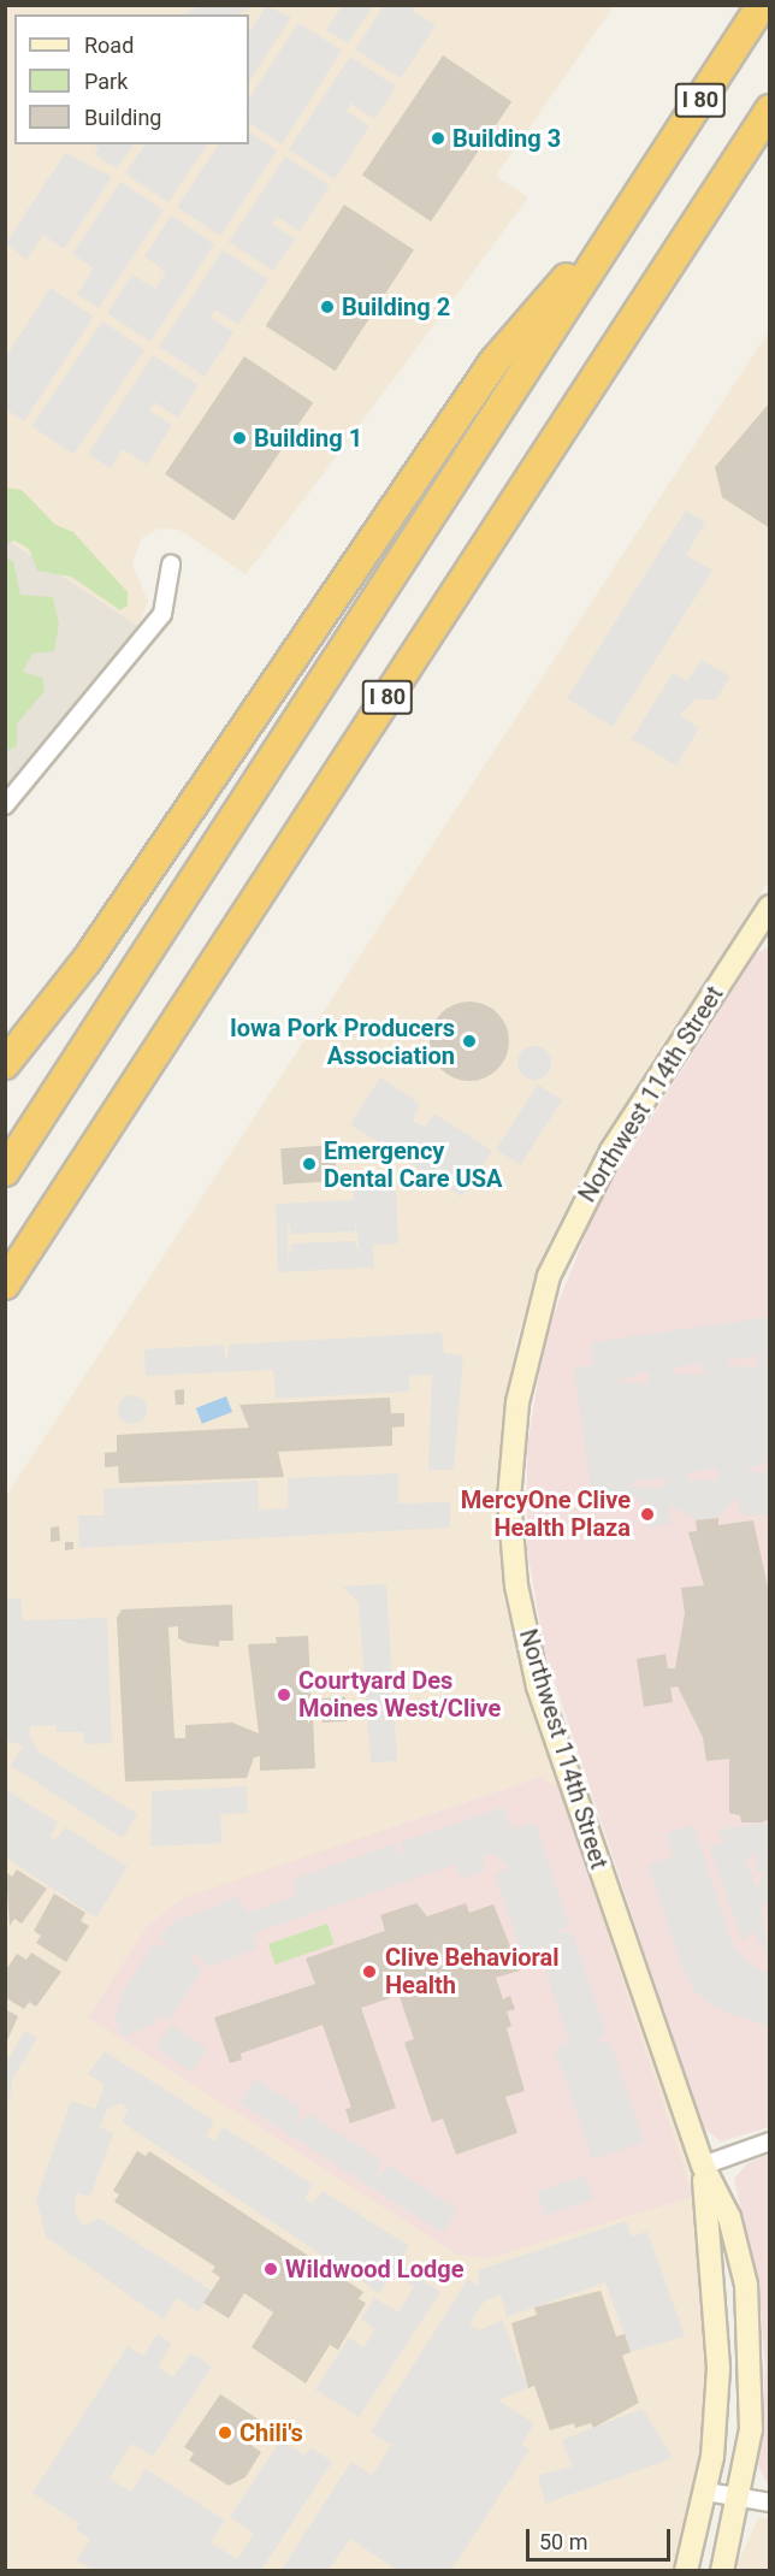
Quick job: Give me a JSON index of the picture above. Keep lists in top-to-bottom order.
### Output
{
  "streets": {
    "highway": ["I 80"],
    "street": ["Northwest 114th Street"]
  },
  "places": [
    "Building 3",
    "Building 2",
    "Building 1",
    "Iowa Pork Producers Association",
    "Emergency Dental Care USA",
    "MercyOne Clive Health Plaza",
    "Courtyard Des Moines West/Clive",
    "Clive Behavioral Health",
    "Wildwood Lodge",
    "Chili's"
  ],
  "legend": ["Road", "Park", "Building"],
  "scale_bar": "50 m"
}
